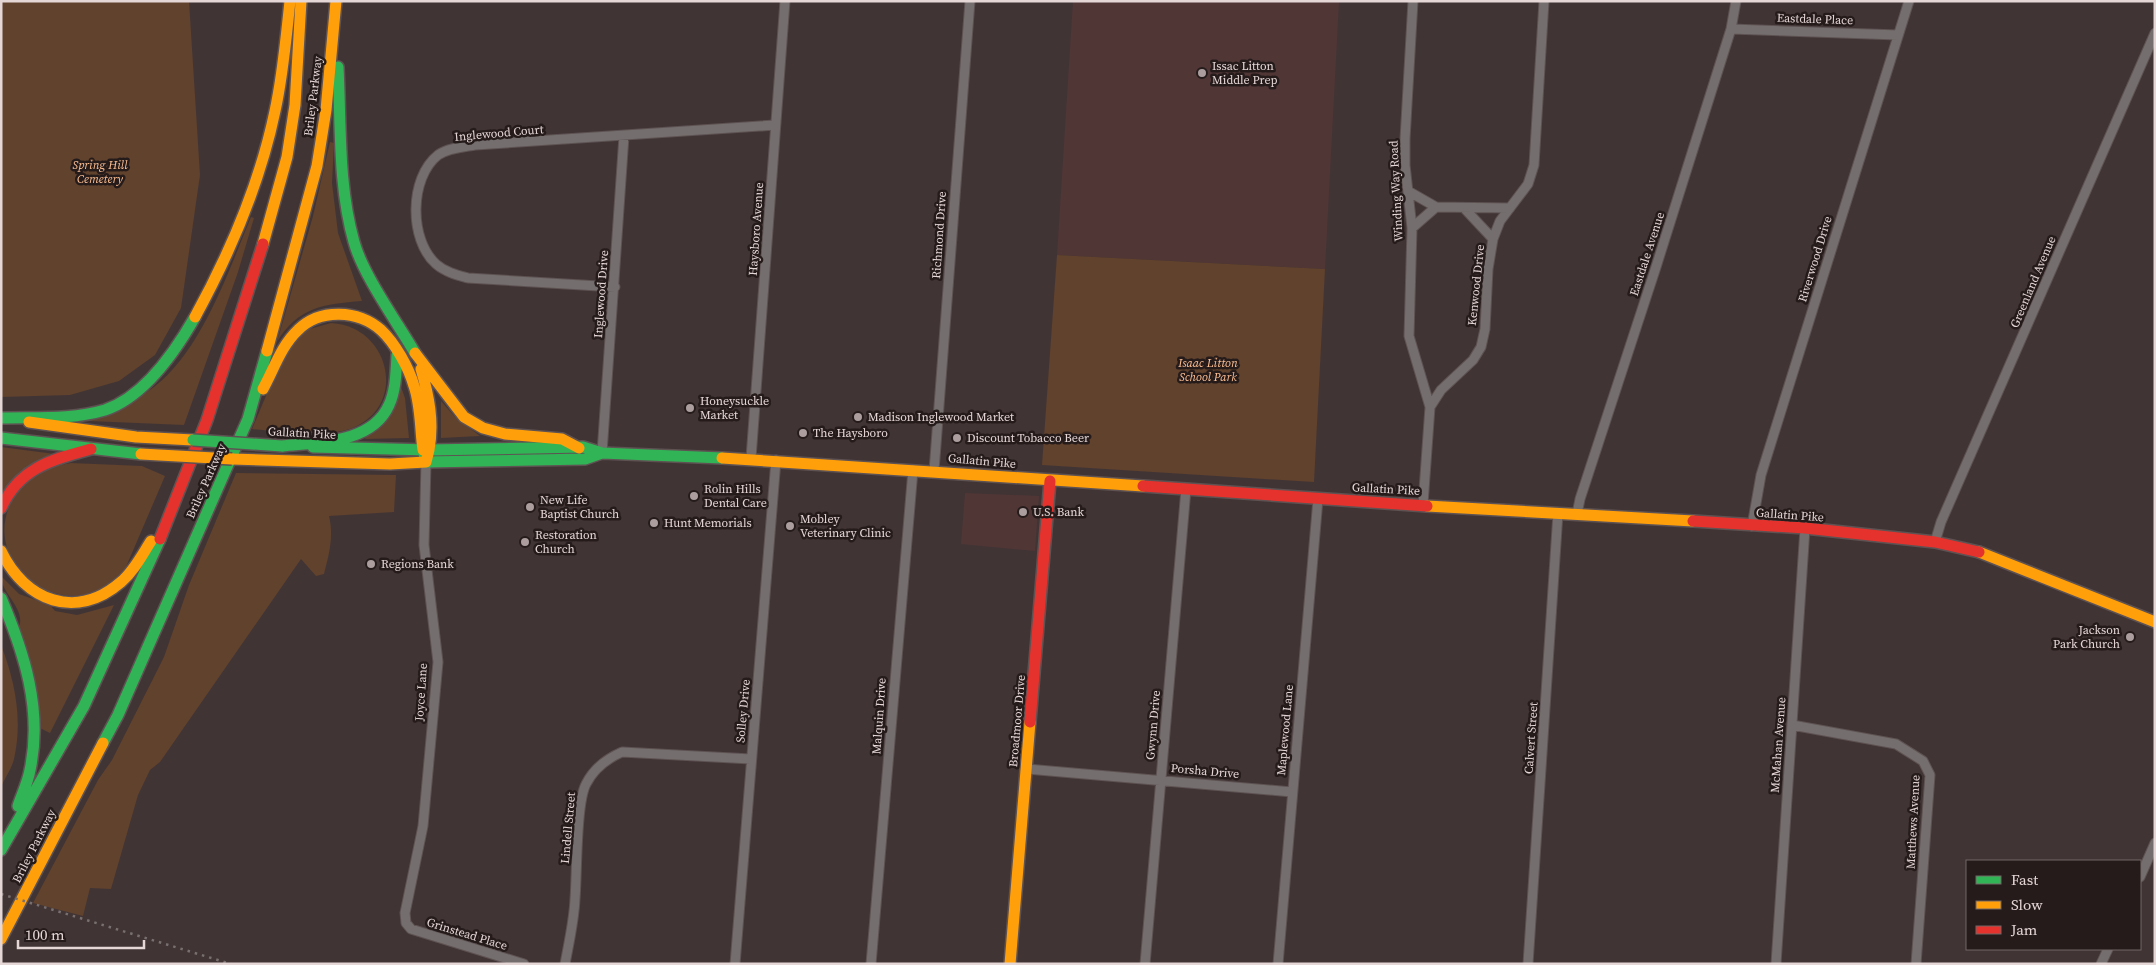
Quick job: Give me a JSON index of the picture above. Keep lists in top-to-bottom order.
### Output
{
  "streets": {
    "main road": [
      "Briley Parkway",
      "Gallatin Pike",
      "Joyce Lane",
      "Broadmoor Drive"
    ],
    "street": [
      "Eastdale Place",
      "Inglewood Court",
      "Winding Way Road",
      "Haysboro Avenue",
      "Richmond Drive",
      "Eastdale Avenue",
      "Riverwood Drive",
      "Greenland Avenue",
      "Kenwood Drive",
      "Inglewood Drive",
      "Solley Drive",
      "Malquin Drive",
      "Gwynn Drive",
      "Maplewood Lane",
      "Calvert Street",
      "McMahan Avenue",
      "Porsha Drive",
      "Matthews Avenue",
      "Lindell Street",
      "Grinstead Place"
    ]
  },
  "crossings": [
    ["Eastdale Place", "Eastdale Avenue"],
    ["Eastdale Place", "Riverwood Drive"],
    ["Inglewood Court", "Haysboro Avenue"],
    ["Inglewood Court", "Inglewood Drive"],
    ["Winding Way Road", "Kenwood Drive"],
    ["Haysboro Avenue", "Gallatin Pike"],
    ["Richmond Drive", "Gallatin Pike"],
    ["Eastdale Avenue", "Gallatin Pike"],
    ["Riverwood Drive", "Gallatin Pike"],
    ["Greenland Avenue", "Gallatin Pike"],
    ["Inglewood Drive", "Gallatin Pike"],
    ["Gallatin Pike", "Joyce Lane"],
    ["Gallatin Pike", "Solley Drive"],
    ["Gallatin Pike", "Malquin Drive"],
    ["Gallatin Pike", "Broadmoor Drive"],
    ["Gallatin Pike", "Gwynn Drive"],
    ["Gallatin Pike", "Maplewood Lane"],
    ["Gallatin Pike", "Calvert Street"],
    ["Gallatin Pike", "McMahan Avenue"],
    ["Joyce Lane", "Grinstead Place"],
    ["Solley Drive", "Lindell Street"],
    ["Broadmoor Drive", "Porsha Drive"],
    ["Gwynn Drive", "Porsha Drive"],
    ["Maplewood Lane", "Porsha Drive"],
    ["McMahan Avenue", "Matthews Avenue"]
  ],
  "parks": ["Spring Hill Cemetery", "Isaac Litton School Park"],
  "places": [
    "Issac Litton Middle Prep",
    "Honeysuckle Market",
    "Madison Inglewood Market",
    "The Haysboro",
    "Discount Tobacco Beer",
    "Rolin Hills Dental Care",
    "New Life Baptist Church",
    "U.S. Bank",
    "Hunt Memorials",
    "Mobley Veterinary Clinic",
    "Restoration Church",
    "Regions Bank",
    "Jackson Park Church"
  ],
  "legend": ["Fast", "Slow", "Jam"],
  "scale_bar": "100 m"
}
